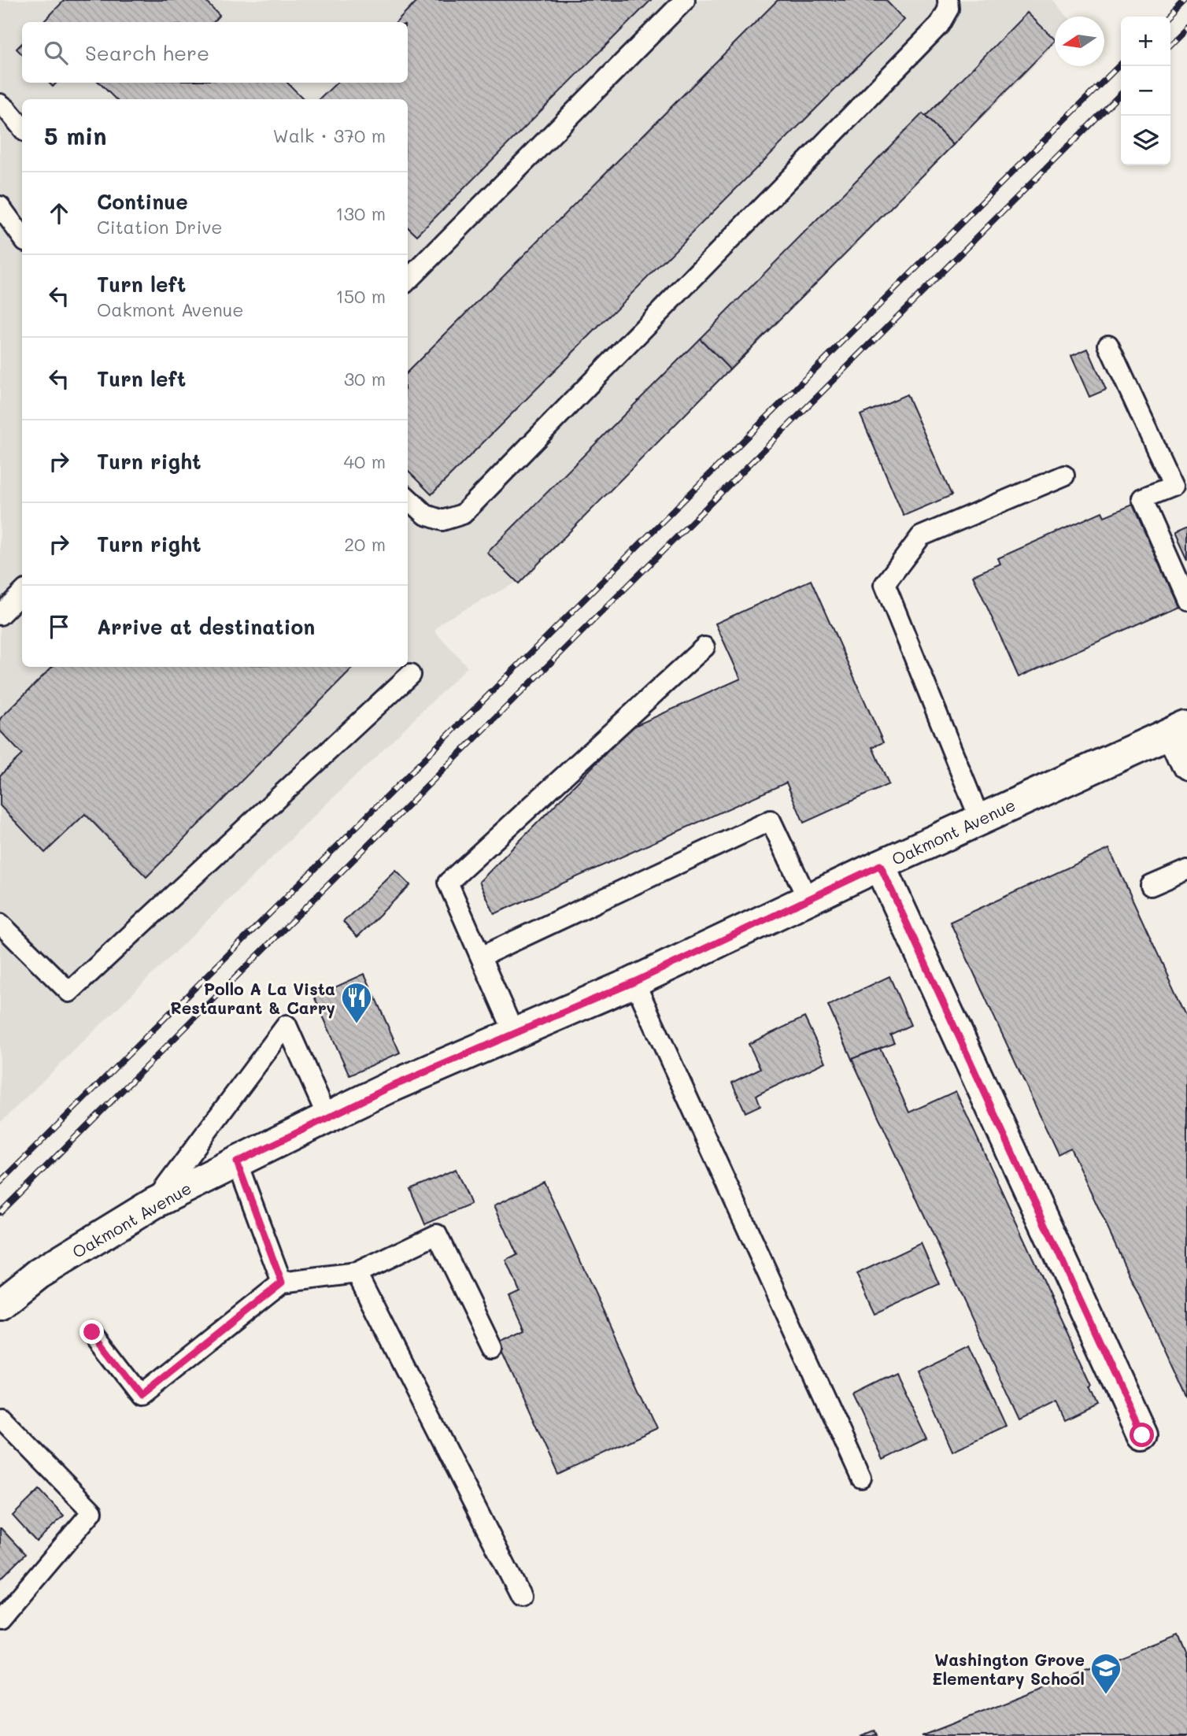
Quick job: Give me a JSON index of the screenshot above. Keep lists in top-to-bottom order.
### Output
{
  "streets": {
    "street": ["Oakmont Avenue"]
  },
  "places": {
    "restaurant": ["Pollo A La Vista Restaurant & Carry"],
    "school or university": ["Washington Grove Elementary School"]
  },
  "north": "left",
  "page": {
    "map_buttons": ["+", "−"],
    "search": "Search here",
    "heading": ["5 min", "Walk · 370 m"],
    "list": [
      ["Continue", "Citation Drive", "130 m"],
      ["Turn left", "Oakmont Avenue", "150 m"],
      ["Turn left", "30 m"],
      ["Turn right", "40 m"],
      ["Turn right", "20 m"],
      "Arrive at destination"
    ]
  }
}
